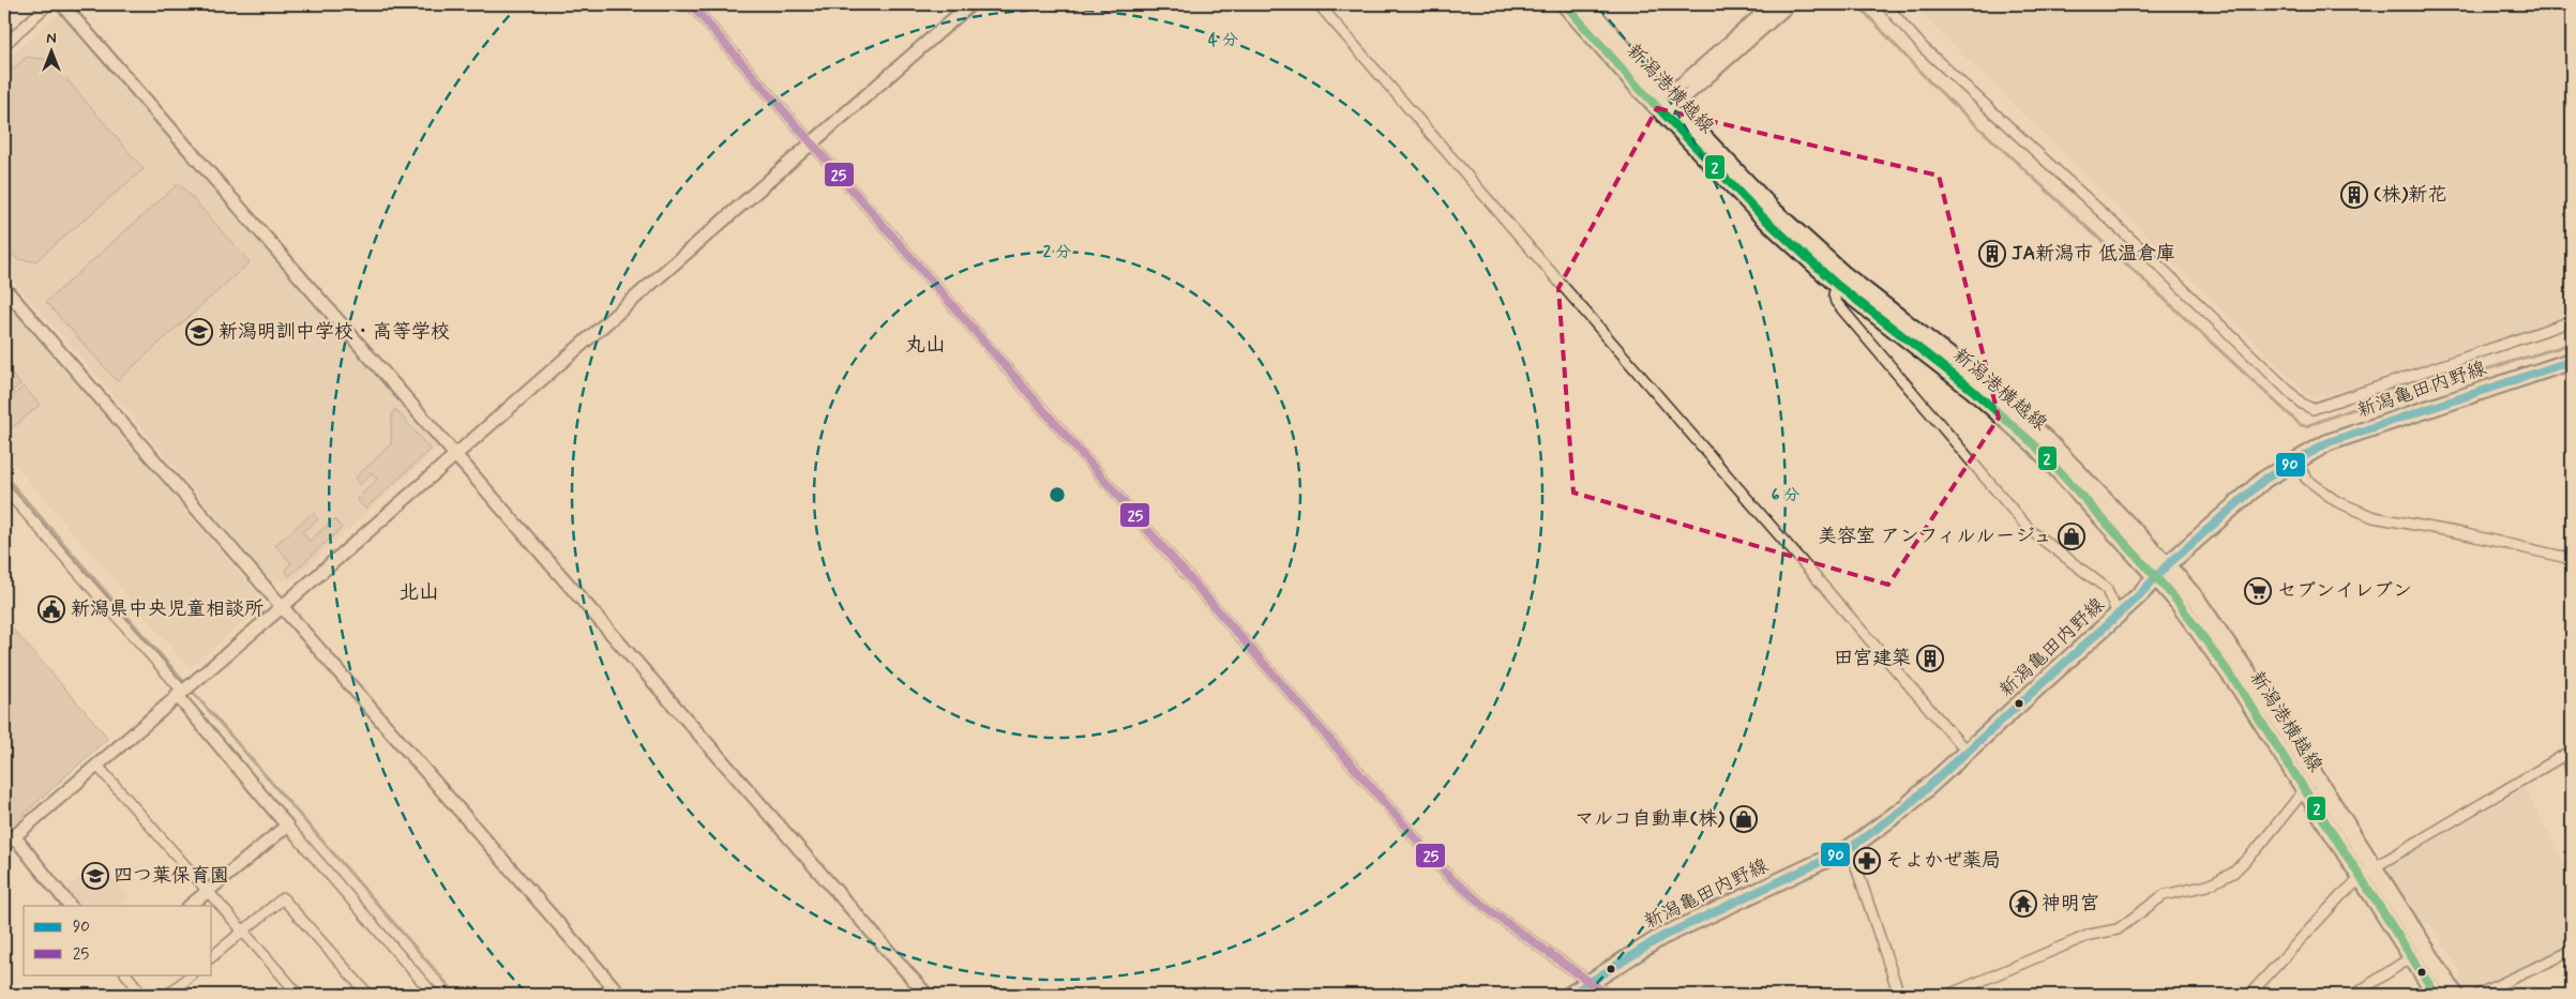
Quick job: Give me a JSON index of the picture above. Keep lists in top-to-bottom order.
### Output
{
  "streets": {
    "main road": ["新潟港横越線", "新潟亀田内野線"]
  },
  "crossings": [
    ["新潟港横越線", "新潟亀田内野線"]
  ],
  "districts": ["丸山", "北山"],
  "places": {
    "building": ["(株)新花", "JA新潟市 低温倉庫", "田宮建築"],
    "school or university": ["新潟明訓中学校・高等学校", "四つ葉保育園"],
    "shop": ["美容室 アンフィルルージュ", "マルコ自動車(株)"],
    "supermarket": ["セブンイレブン"],
    "public building": ["新潟県中央児童相談所"],
    "pharmacy": ["そよかぜ薬局"],
    "temple": ["神明宮"]
  },
  "lines": ["transit line 25", "transit line 2", "transit line 90"],
  "legend": ["90", "25"],
  "north": "top",
  "rings": ["4 分", "2 分", "6 分"]
}
